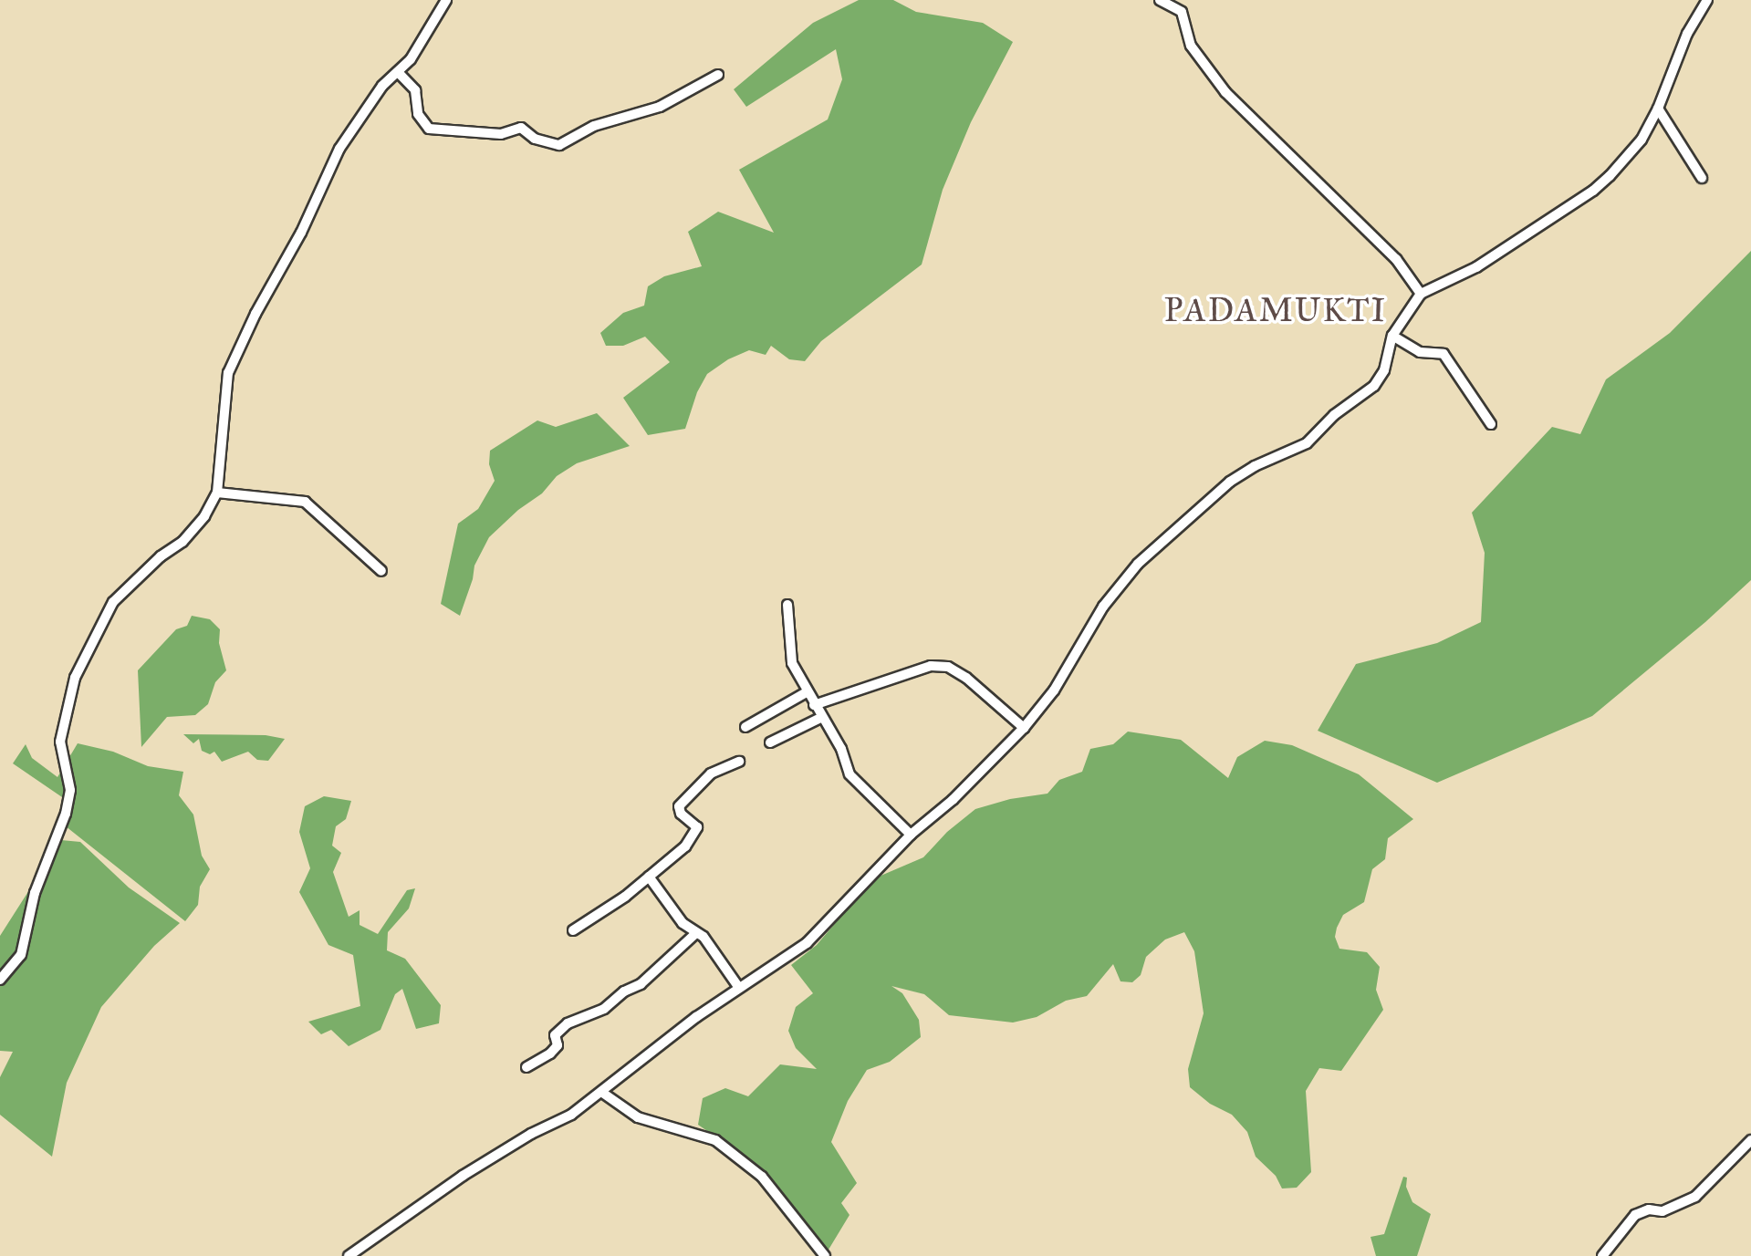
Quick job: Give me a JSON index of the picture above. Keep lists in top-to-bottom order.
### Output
{
  "districts": ["PADAMUKTI"]
}
